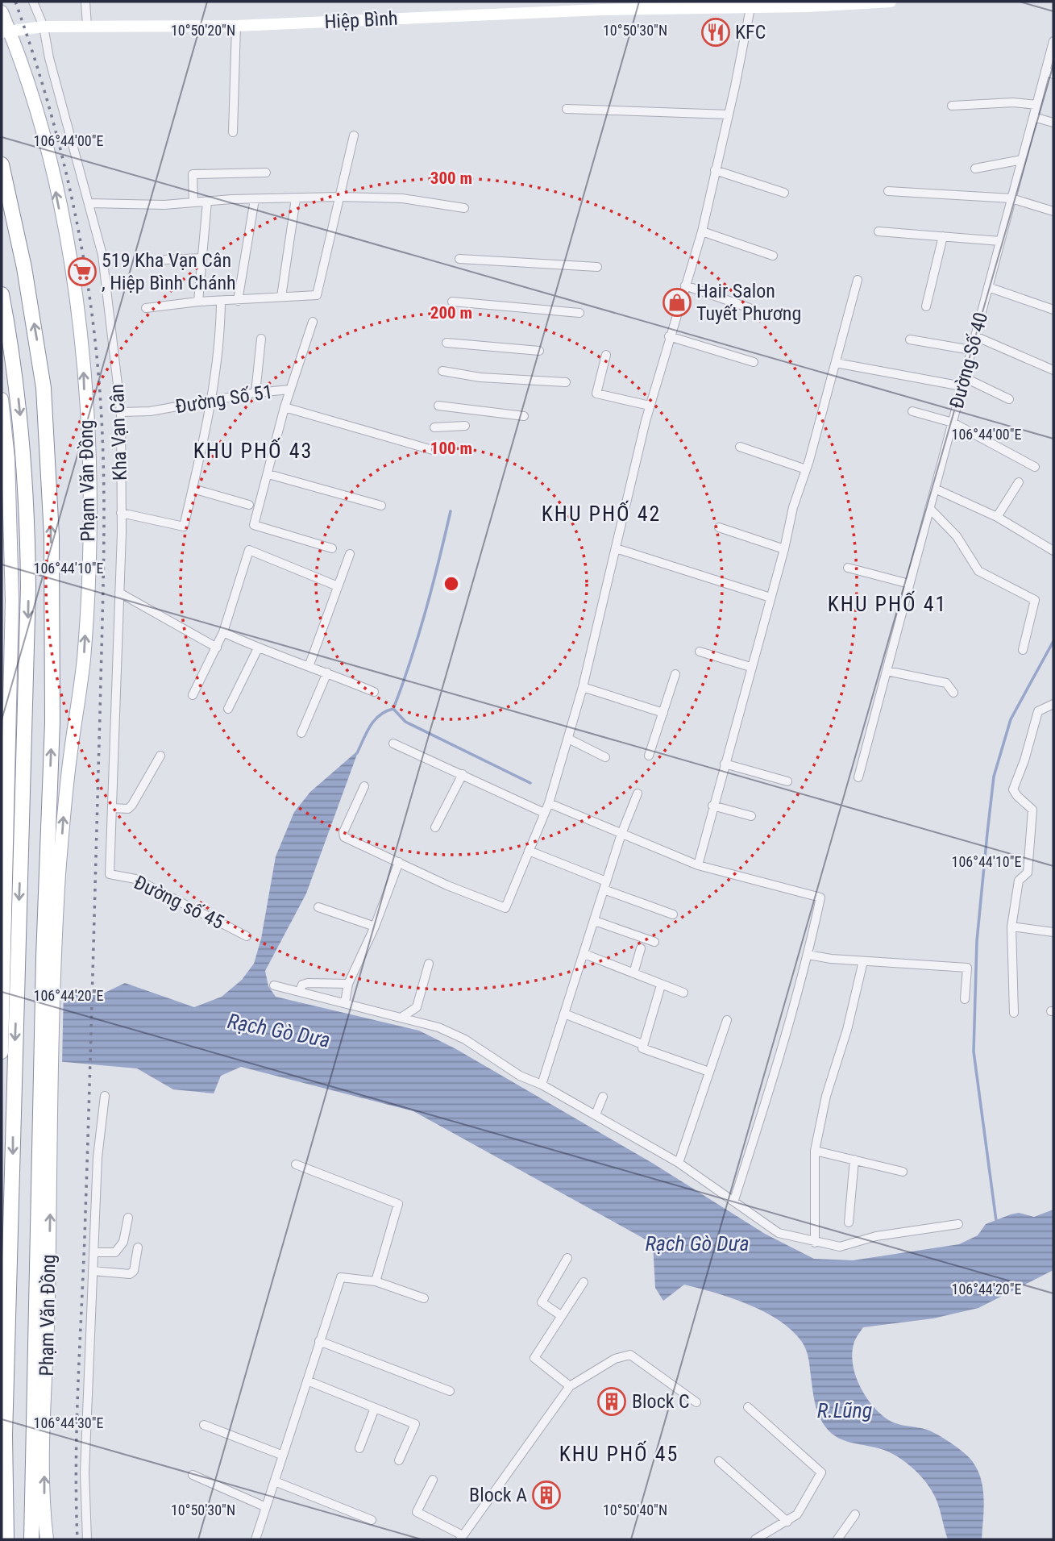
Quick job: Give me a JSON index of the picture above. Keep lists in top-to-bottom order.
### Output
{
  "streets": {
    "highway": ["Phạm Văn Đồng"],
    "main road": ["Hiệp Bình"],
    "street": [
      "Đường Số 40",
      "Đường Số 51",
      "Kha Vạn Cân",
      "Đường số 45"
    ]
  },
  "crossings": [
    ["Hiệp Bình", "Kha Vạn Cân"],
    ["Hiệp Bình", "Phạm Văn Đồng"],
    ["Đường Số 51", "Kha Vạn Cân"],
    ["Kha Vạn Cân", "Đường số 45"]
  ],
  "districts": [
    "KHU PHỐ 43",
    "KHU PHỐ 42",
    "KHU PHỐ 41",
    "KHU PHỐ 45"
  ],
  "water": ["Rạch Gò Dưa", "R.Lũng"],
  "places": {
    "restaurant": ["KFC"],
    "supermarket": ["519 Kha Vạn Cân , Hiệp Bình Chánh"],
    "shop": ["Hair Salon Tuyết Phương"],
    "building": ["Block C", "Block A"]
  },
  "coordinates": [
    "10°50'20\"N",
    "10°50'30\"N",
    "106°44'00\"E",
    "106°44'10\"E",
    "106°44'20\"E",
    "106°44'30\"E",
    "10°50'40\"N"
  ],
  "rings": ["300 m", "200 m", "100 m"]
}
